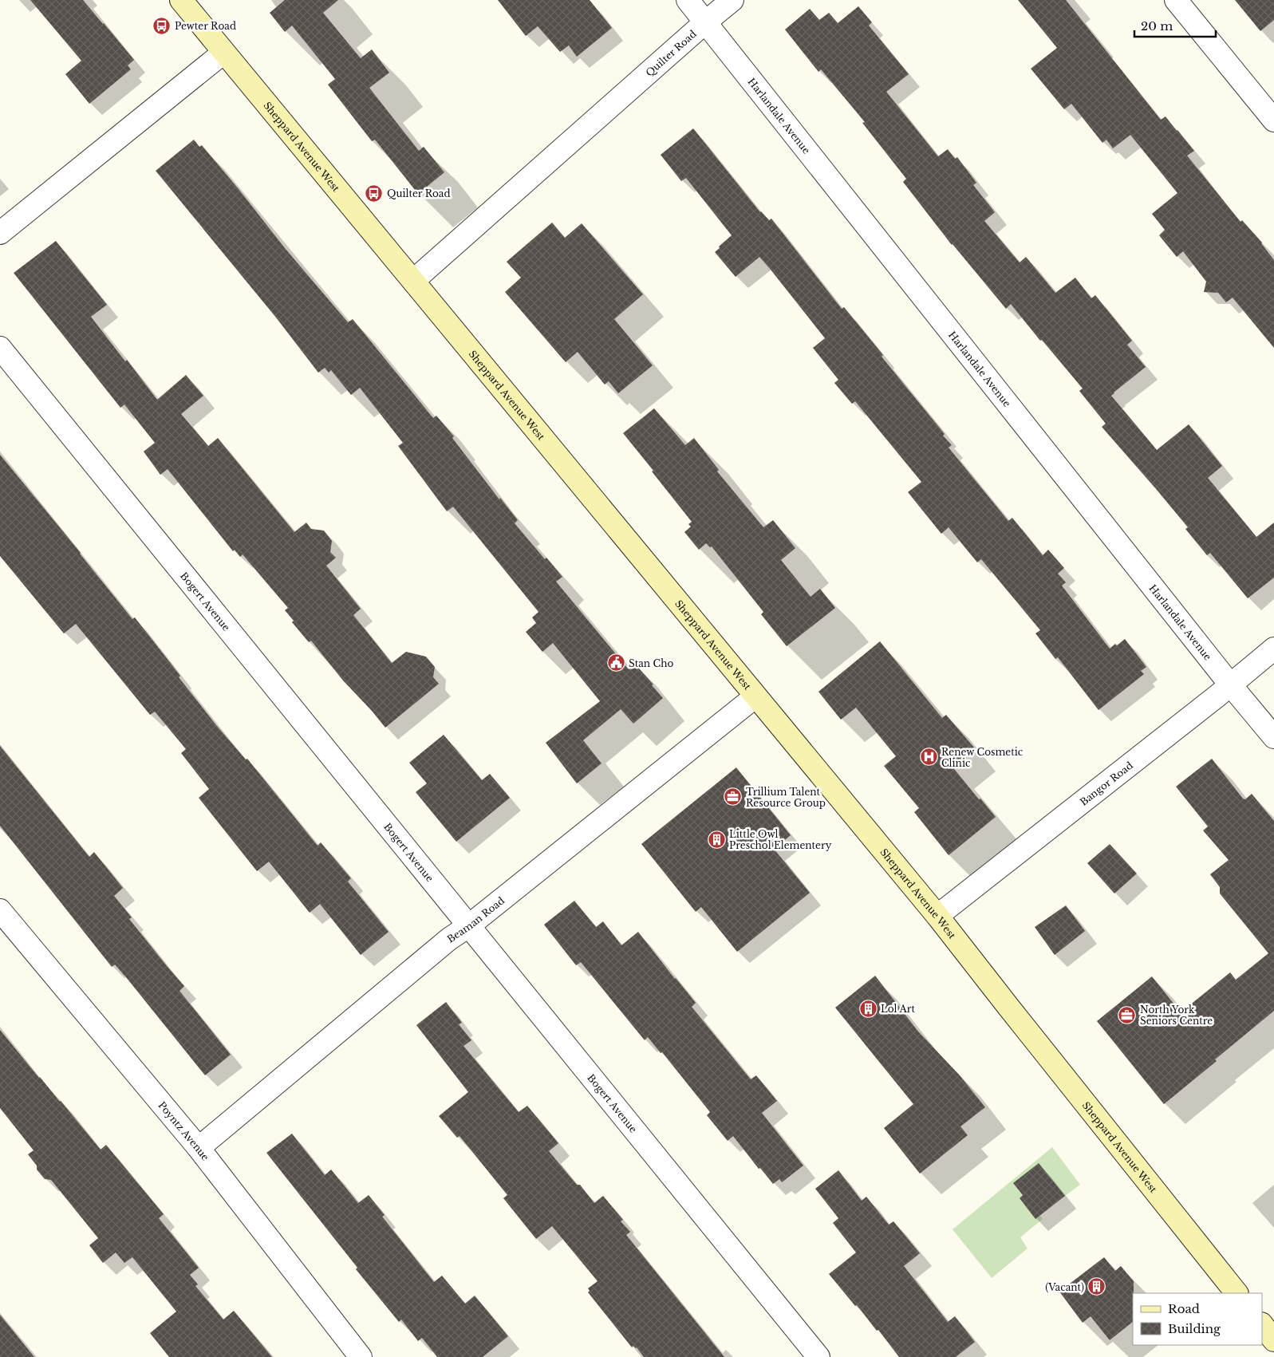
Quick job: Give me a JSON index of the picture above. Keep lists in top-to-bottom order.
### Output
{
  "streets": {
    "main road": ["Sheppard Avenue West"],
    "street": [
      "Quilter Road",
      "Harlandale Avenue",
      "Bogert Avenue",
      "Bangor Road",
      "Beaman Road",
      "Poyntz Avenue"
    ]
  },
  "crossings": [
    ["Quilter Road", "Harlandale Avenue"],
    ["Quilter Road", "Sheppard Avenue West"],
    ["Harlandale Avenue", "Bangor Road"],
    ["Sheppard Avenue West", "Bangor Road"],
    ["Sheppard Avenue West", "Beaman Road"],
    ["Bogert Avenue", "Beaman Road"],
    ["Beaman Road", "Poyntz Avenue"]
  ],
  "places": {
    "bus stop": ["Pewter Road", "Quilter Road"],
    "public building": ["Stan Cho"],
    "hospital": ["Renew Cosmetic Clinic"],
    "office": ["Trillium Talent Resource Group", "North York Seniors Centre"],
    "building": ["Little Owl Preschol Elementery", "Lol Art", "(Vacant)"]
  },
  "legend": ["Road", "Building"],
  "scale_bar": "20 m"
}
